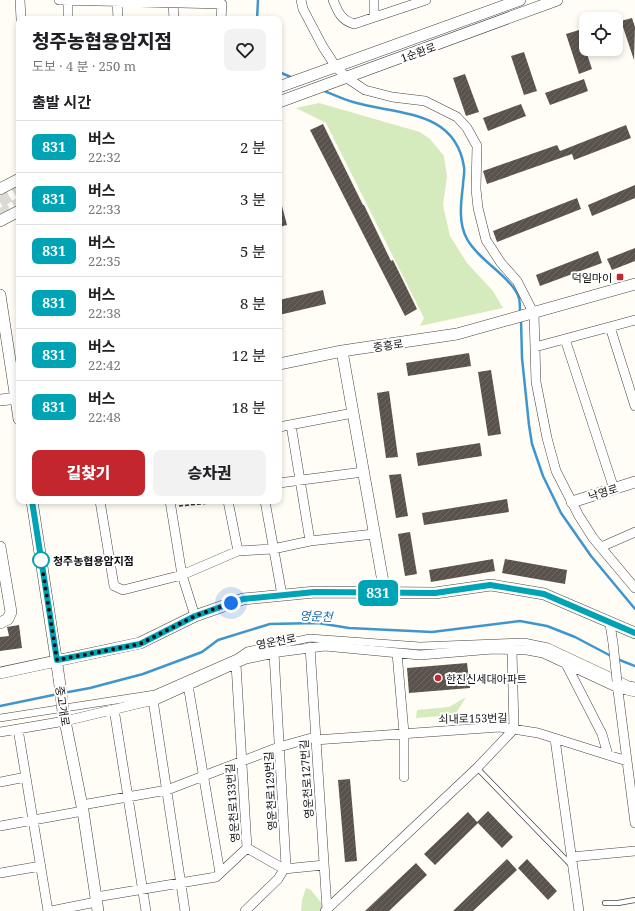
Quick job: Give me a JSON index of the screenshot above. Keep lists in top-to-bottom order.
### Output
{
  "streets": {
    "street": [
      "1순환로",
      "중흥로",
      "낙영로",
      "영운천로",
      "중고개로",
      "쇠내로153번길",
      "영운천로127번길",
      "영운천로129번길",
      "영운천로133번길"
    ]
  },
  "crossings": [
    ["영운천로", "중고개로"],
    ["영운천로", "영운천로127번길"],
    ["영운천로", "영운천로129번길"],
    ["영운천로", "영운천로133번길"],
    ["중고개로", "쇠내로153번길"],
    ["중고개로", "영운천로133번길"],
    ["쇠내로153번길", "영운천로127번길"],
    ["쇠내로153번길", "영운천로129번길"],
    ["쇠내로153번길", "영운천로133번길"]
  ],
  "water": ["영운천"],
  "places": {
    "transit": ["덕일마이"],
    "other": ["청주농협용암지점", "한진신세대아파트"]
  },
  "lines": ["bus line 831"],
  "page": {
    "on_map": "831",
    "heading": [
      ["청주농협용암지점", "도보 · 4 분 · 250 m"],
      "출발 시간"
    ],
    "list": [
      {
        "mark": "831",
        "name": "버스",
        "note": "22:32",
        "value": "2 분"
      },
      {
        "mark": "831",
        "name": "버스",
        "note": "22:33",
        "value": "3 분"
      },
      {
        "mark": "831",
        "name": "버스",
        "note": "22:35",
        "value": "5 분"
      },
      {
        "mark": "831",
        "name": "버스",
        "note": "22:38",
        "value": "8 분"
      },
      {
        "mark": "831",
        "name": "버스",
        "note": "22:42",
        "value": "12 분"
      },
      {
        "mark": "831",
        "name": "버스",
        "note": "22:48",
        "value": "18 분"
      }
    ],
    "buttons": ["길찾기", "승차권"]
  }
}
